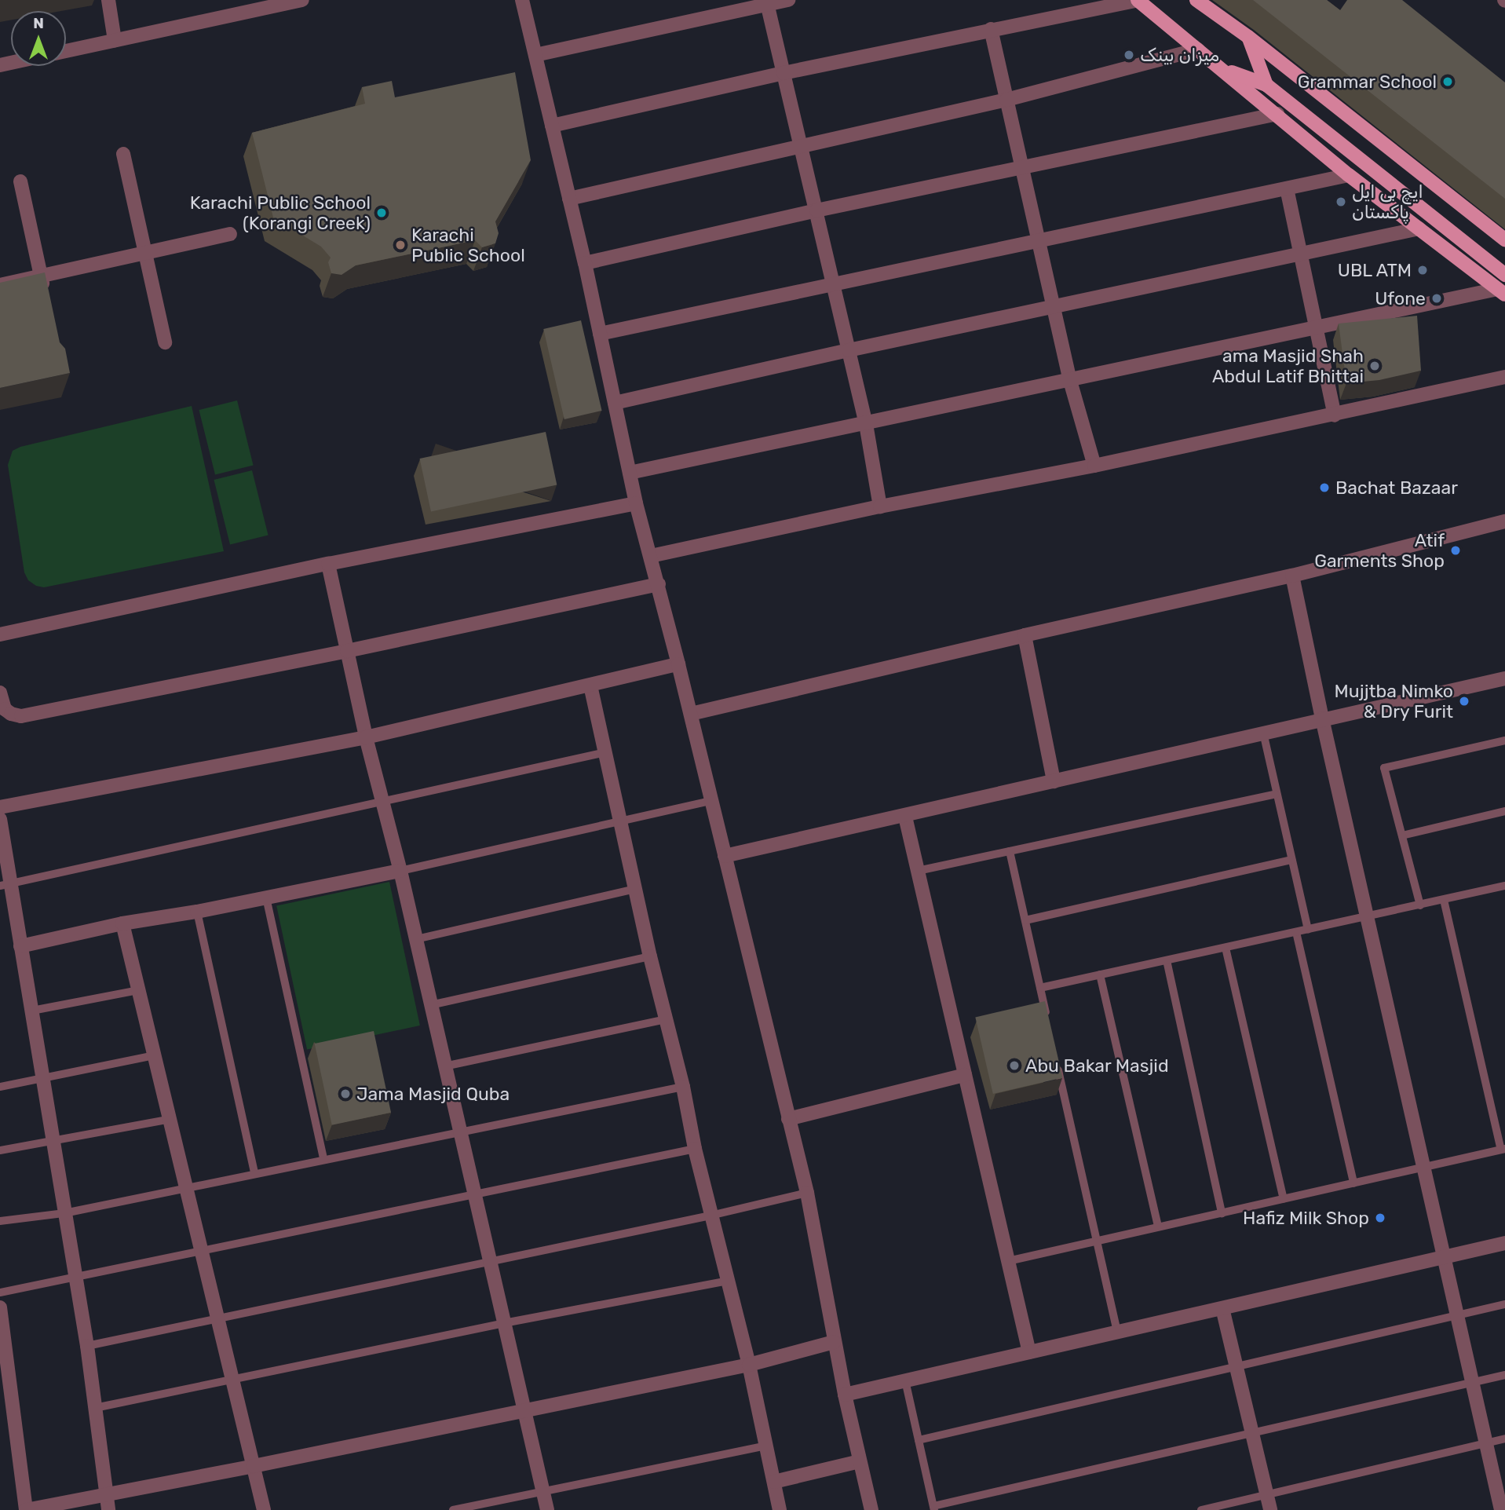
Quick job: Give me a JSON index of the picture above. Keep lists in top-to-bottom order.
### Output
{
  "places": [
    "میزان بینک",
    "Grammar School",
    "ایچ بی ایل پاکستان",
    "Karachi Public School (Korangi Creek)",
    "Karachi Public School",
    "UBL ATM",
    "Ufone",
    "ama Masjid Shah Abdul Latif Bhittai",
    "Bachat Bazaar",
    "Atif Garments Shop",
    "Mujjtba Nimko & Dry Furit",
    "Abu Bakar Masjid",
    "Jama Masjid Quba",
    "Hafiz Milk Shop"
  ],
  "north": "top"
}
